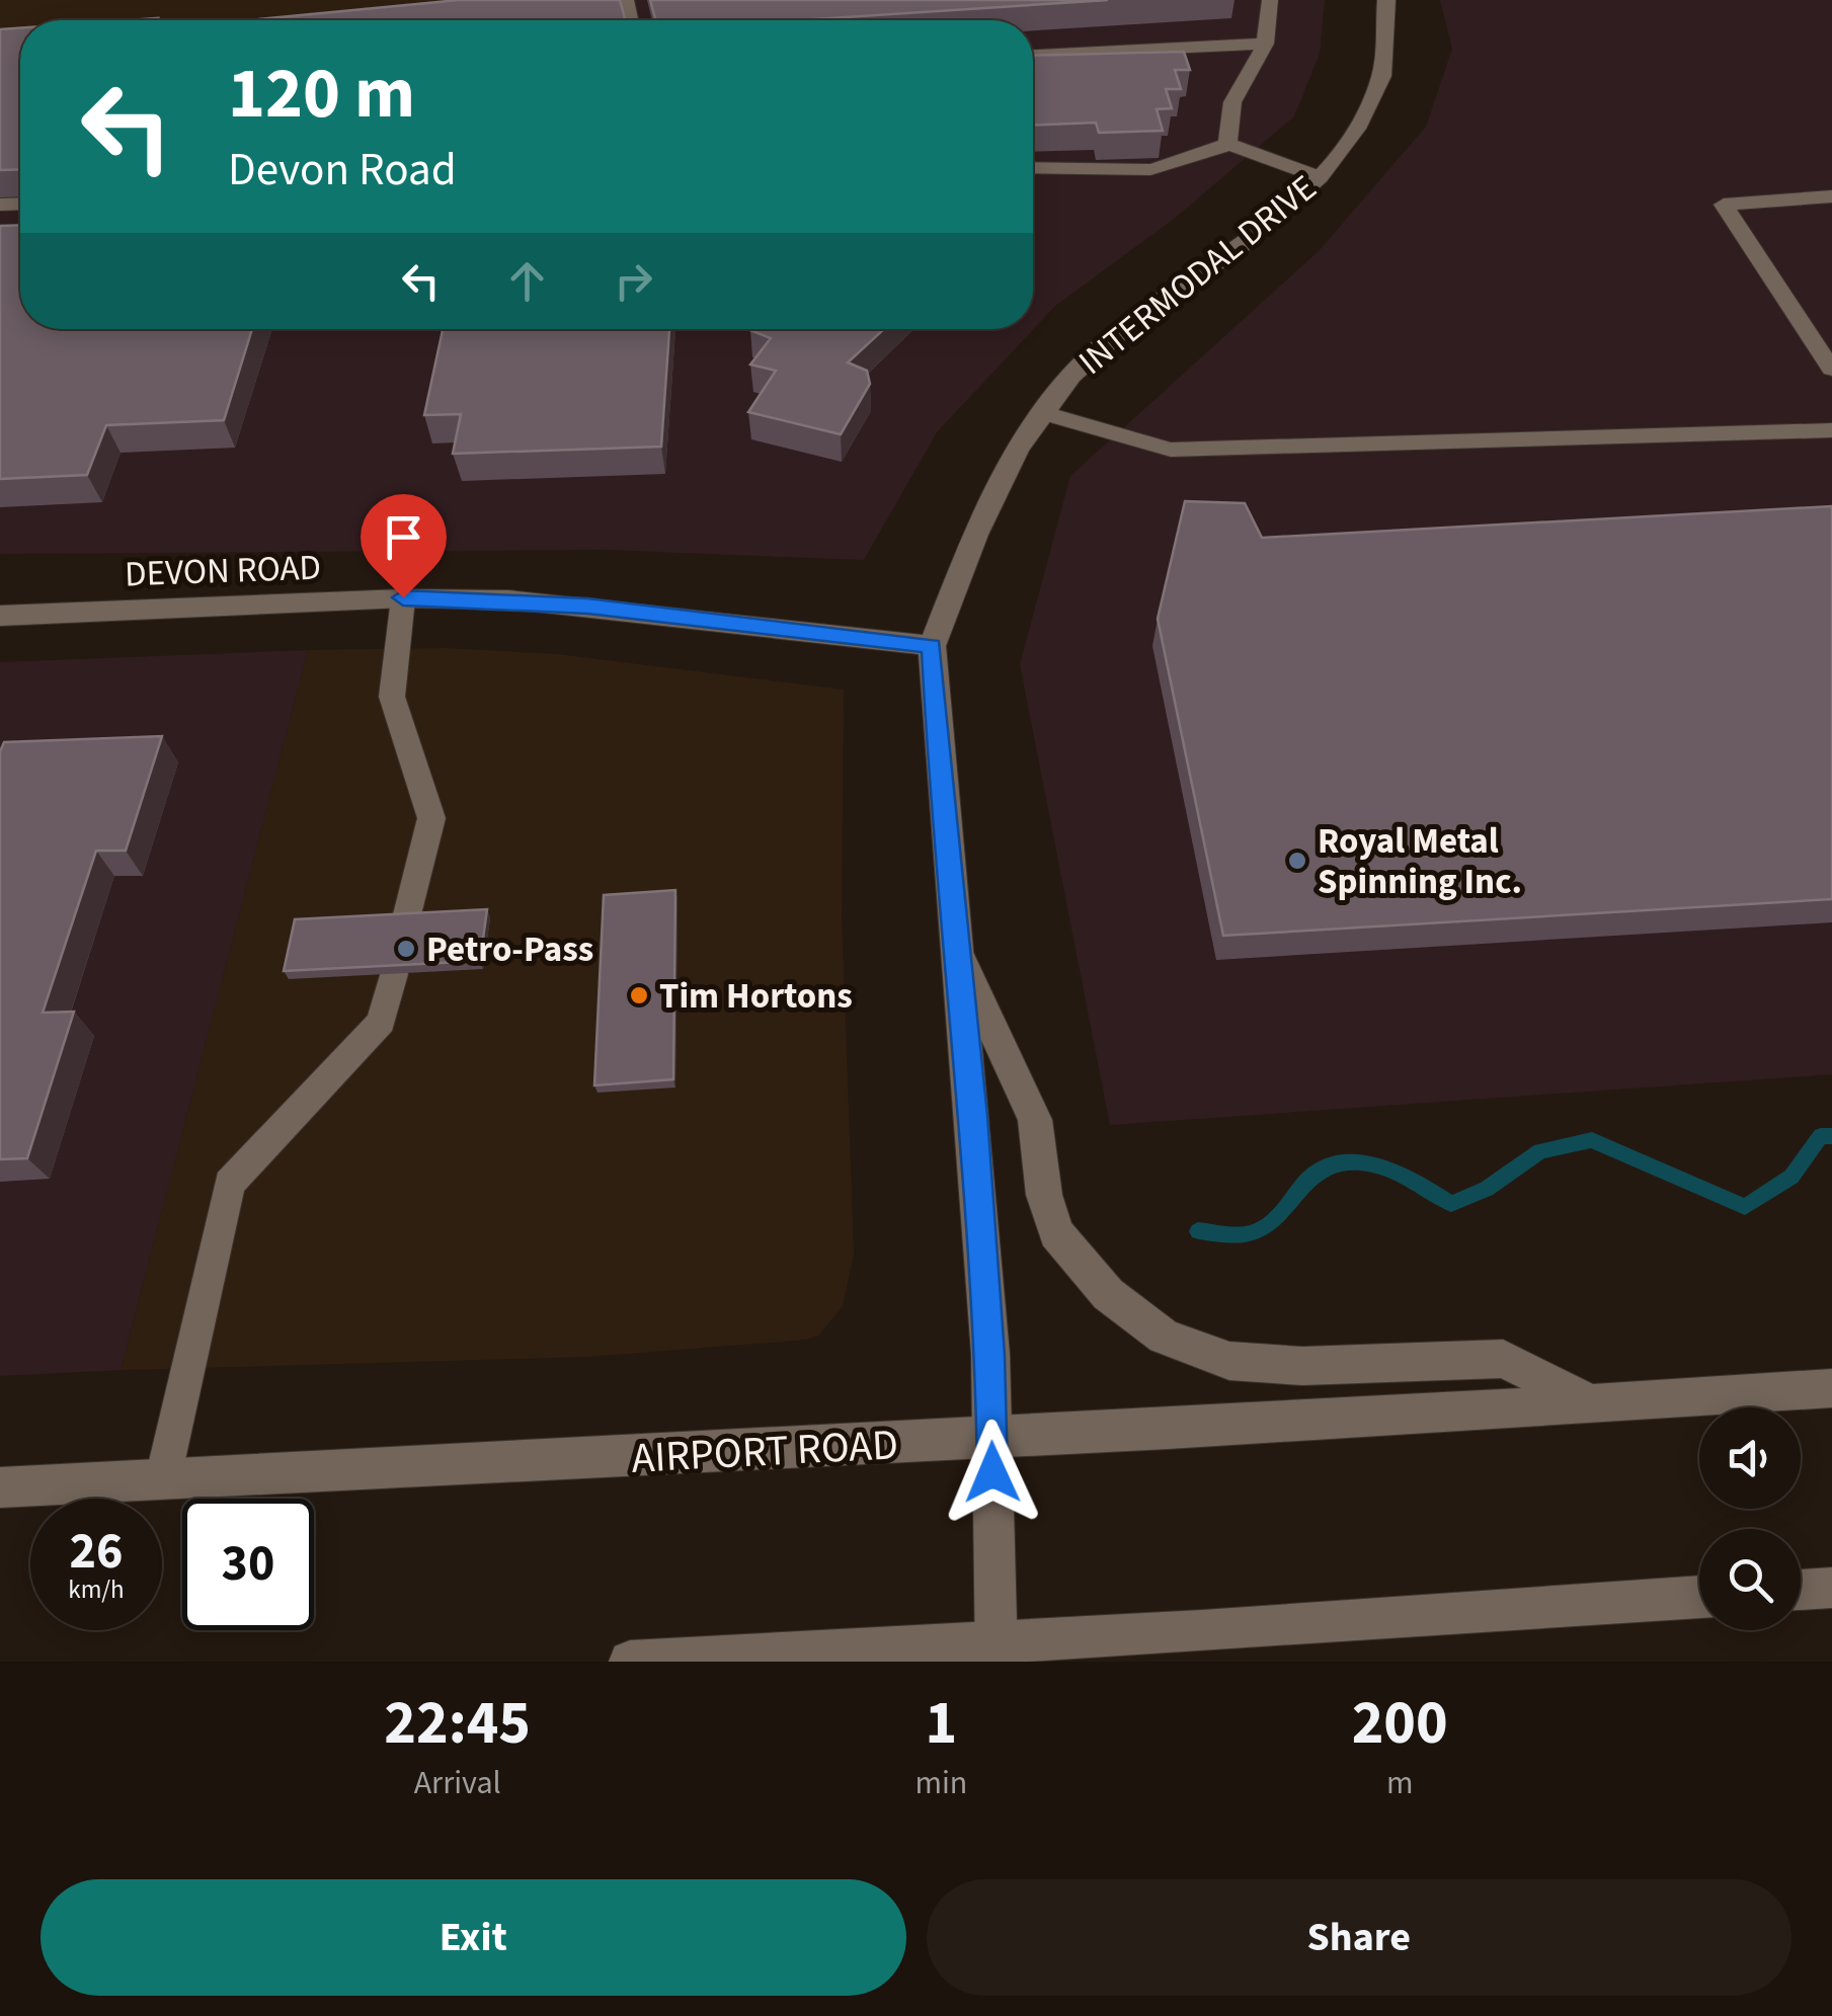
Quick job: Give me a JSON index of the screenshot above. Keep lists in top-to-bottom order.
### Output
{
  "streets": {
    "street": ["INTERMODAL DRIVE", "DEVON ROAD", "AIRPORT ROAD"]
  },
  "crossings": [
    ["INTERMODAL DRIVE", "DEVON ROAD"],
    ["INTERMODAL DRIVE", "AIRPORT ROAD"]
  ],
  "places": ["Royal Metal Spinning Inc.", "Petro-Pass", "Tim Hortons"],
  "page": {
    "turn": ["120 m", "Devon Road"],
    "speed": "26 km/h",
    "limit": "30",
    "eta": [
      "22:45",
      "Arrival",
      "1",
      "min",
      "200",
      "m"
    ],
    "buttons": ["Exit", "Share"]
  }
}
